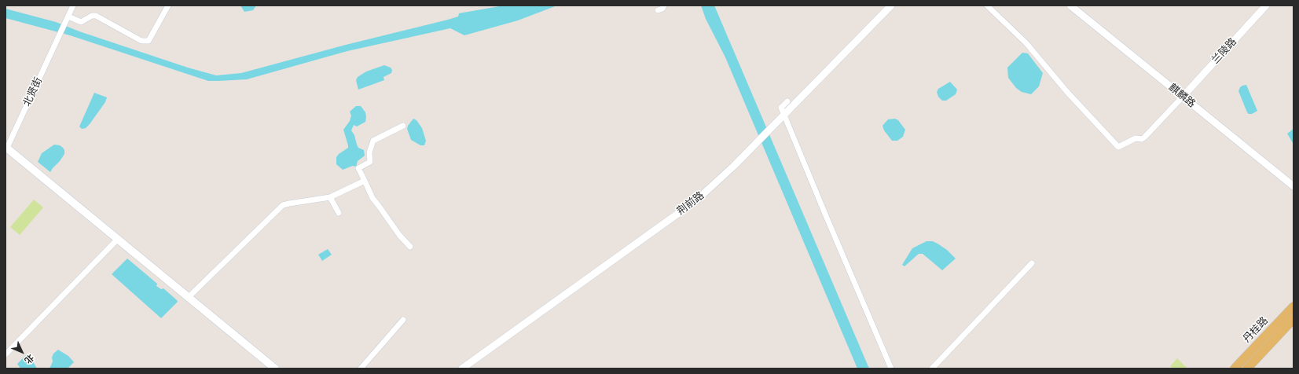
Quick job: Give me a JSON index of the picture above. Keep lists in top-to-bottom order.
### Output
{
  "streets": {
    "main road": ["丹桂路"],
    "street": [
      "兰陵路",
      "北贤街",
      "麒麟路",
      "荆前路"
    ]
  },
  "crossings": [
    ["兰陵路", "麒麟路"]
  ],
  "north": "bottom right"
}
